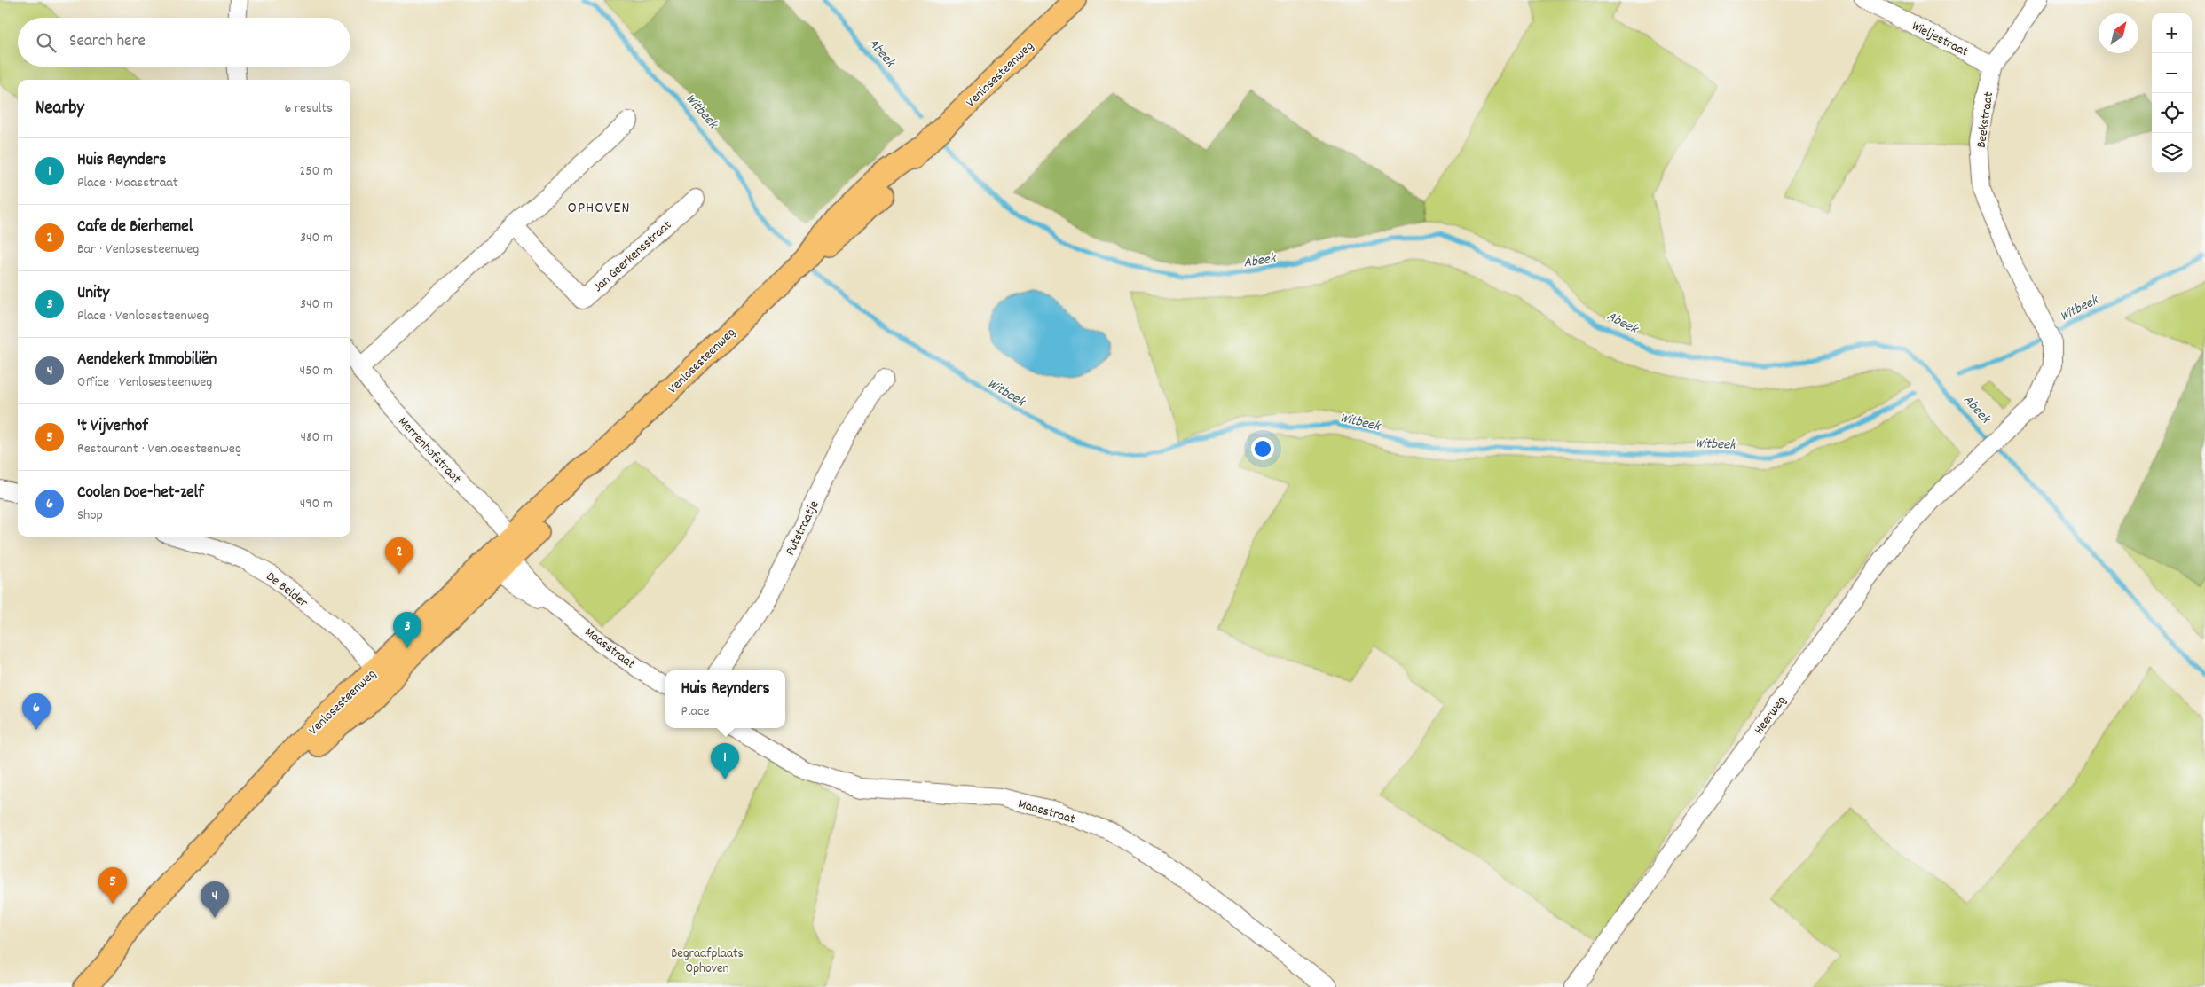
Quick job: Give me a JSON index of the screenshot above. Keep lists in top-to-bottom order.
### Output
{
  "streets": {
    "main road": ["Venlosesteenweg"],
    "street": [
      "Wieljestraat",
      "Beekstraat",
      "Jan Geerkensstraat",
      "Merrenhofstraat",
      "Putstraatje",
      "De Belder",
      "Maasstraat",
      "Heerweg"
    ]
  },
  "crossings": [
    ["Wieljestraat", "Beekstraat"],
    ["Venlosesteenweg", "Merrenhofstraat"],
    ["Venlosesteenweg", "De Belder"],
    ["Venlosesteenweg", "Maasstraat"],
    ["Beekstraat", "Heerweg"],
    ["Merrenhofstraat", "Maasstraat"]
  ],
  "districts": ["OPHOVEN"],
  "water": ["Abeek", "Witbeek"],
  "parks": ["Begraafplaats Ophoven"],
  "north": "top right",
  "page": {
    "map_buttons": ["+", "−"],
    "search": "Search here",
    "heading": ["Nearby", "6 results"],
    "list": [
      {
        "mark": "1",
        "name": "Huis Reynders",
        "note": "Place · Maasstraat",
        "value": "250 m"
      },
      {
        "mark": "2",
        "name": "Cafe de Bierhemel",
        "note": "Bar · Venlosesteenweg",
        "value": "340 m"
      },
      {
        "mark": "3",
        "name": "Unity",
        "note": "Place · Venlosesteenweg",
        "value": "340 m"
      },
      {
        "mark": "4",
        "name": "Aendekerk Immobiliën",
        "note": "Office · Venlosesteenweg",
        "value": "450 m"
      },
      {
        "mark": "5",
        "name": "'t Vijverhof",
        "note": "Restaurant · Venlosesteenweg",
        "value": "480 m"
      },
      {
        "mark": "6",
        "name": "Coolen Doe-het-zelf",
        "note": "Shop",
        "value": "490 m"
      }
    ],
    "pins": [
      "2",
      "3",
      "6",
      "1",
      "5",
      "4"
    ],
    "popup": ["Huis Reynders", "Place"]
  }
}
